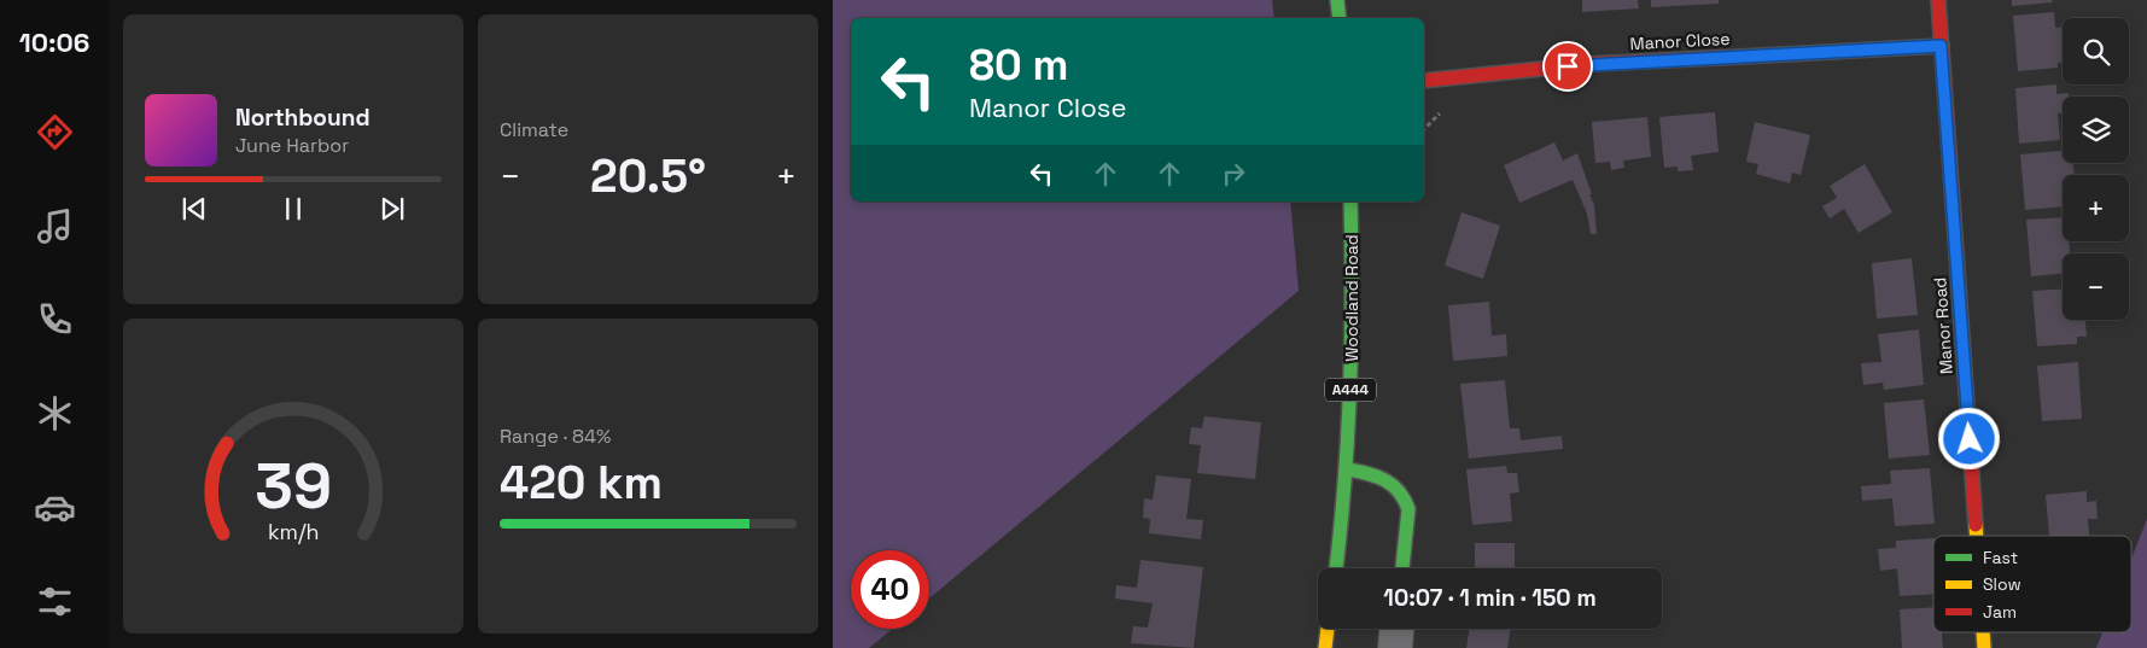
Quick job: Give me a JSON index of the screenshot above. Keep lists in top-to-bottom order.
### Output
{
  "streets": {
    "main road": [
      "Manor Close",
      "Woodland Road",
      "Manor Road",
      "A444"
    ]
  },
  "crossings": [
    ["Manor Close", "Manor Road"]
  ],
  "legend": ["Fast", "Slow", "Jam"],
  "page": {
    "tabs": "10:06",
    "tile": [
      "Climate",
      ["Range · 84%", "420 km"]
    ],
    "map_buttons": ["+", "−"],
    "turn": ["80 m", "Manor Close"],
    "song": ["Northbound", "June Harbor"],
    "heat": ["−", "20.5°", "+"],
    "limit": "40",
    "trip": "10:07 · 1 min · 150 m",
    "gauge": ["39", "km/h"]
  }
}
